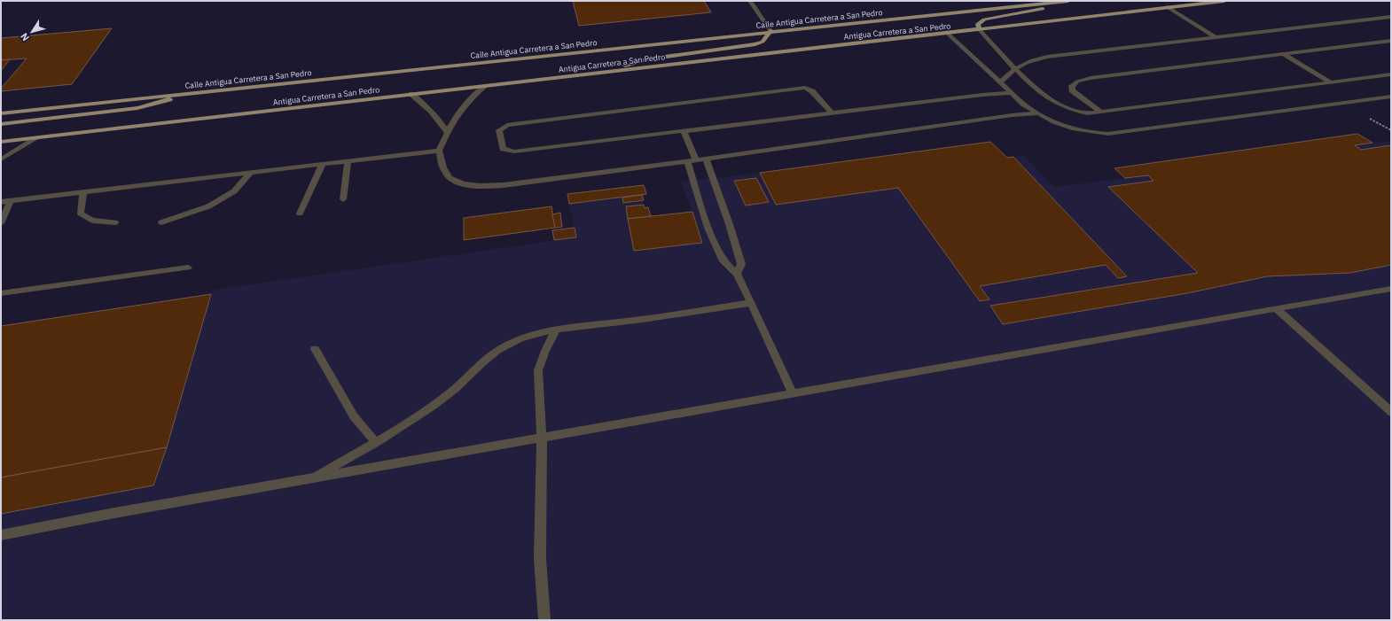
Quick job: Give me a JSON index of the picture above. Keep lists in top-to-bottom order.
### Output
{
  "streets": {
    "main road": ["Calle Antigua Carretera a San Pedro", "Antigua Carretera a San Pedro"]
  },
  "north": "bottom left"
}
